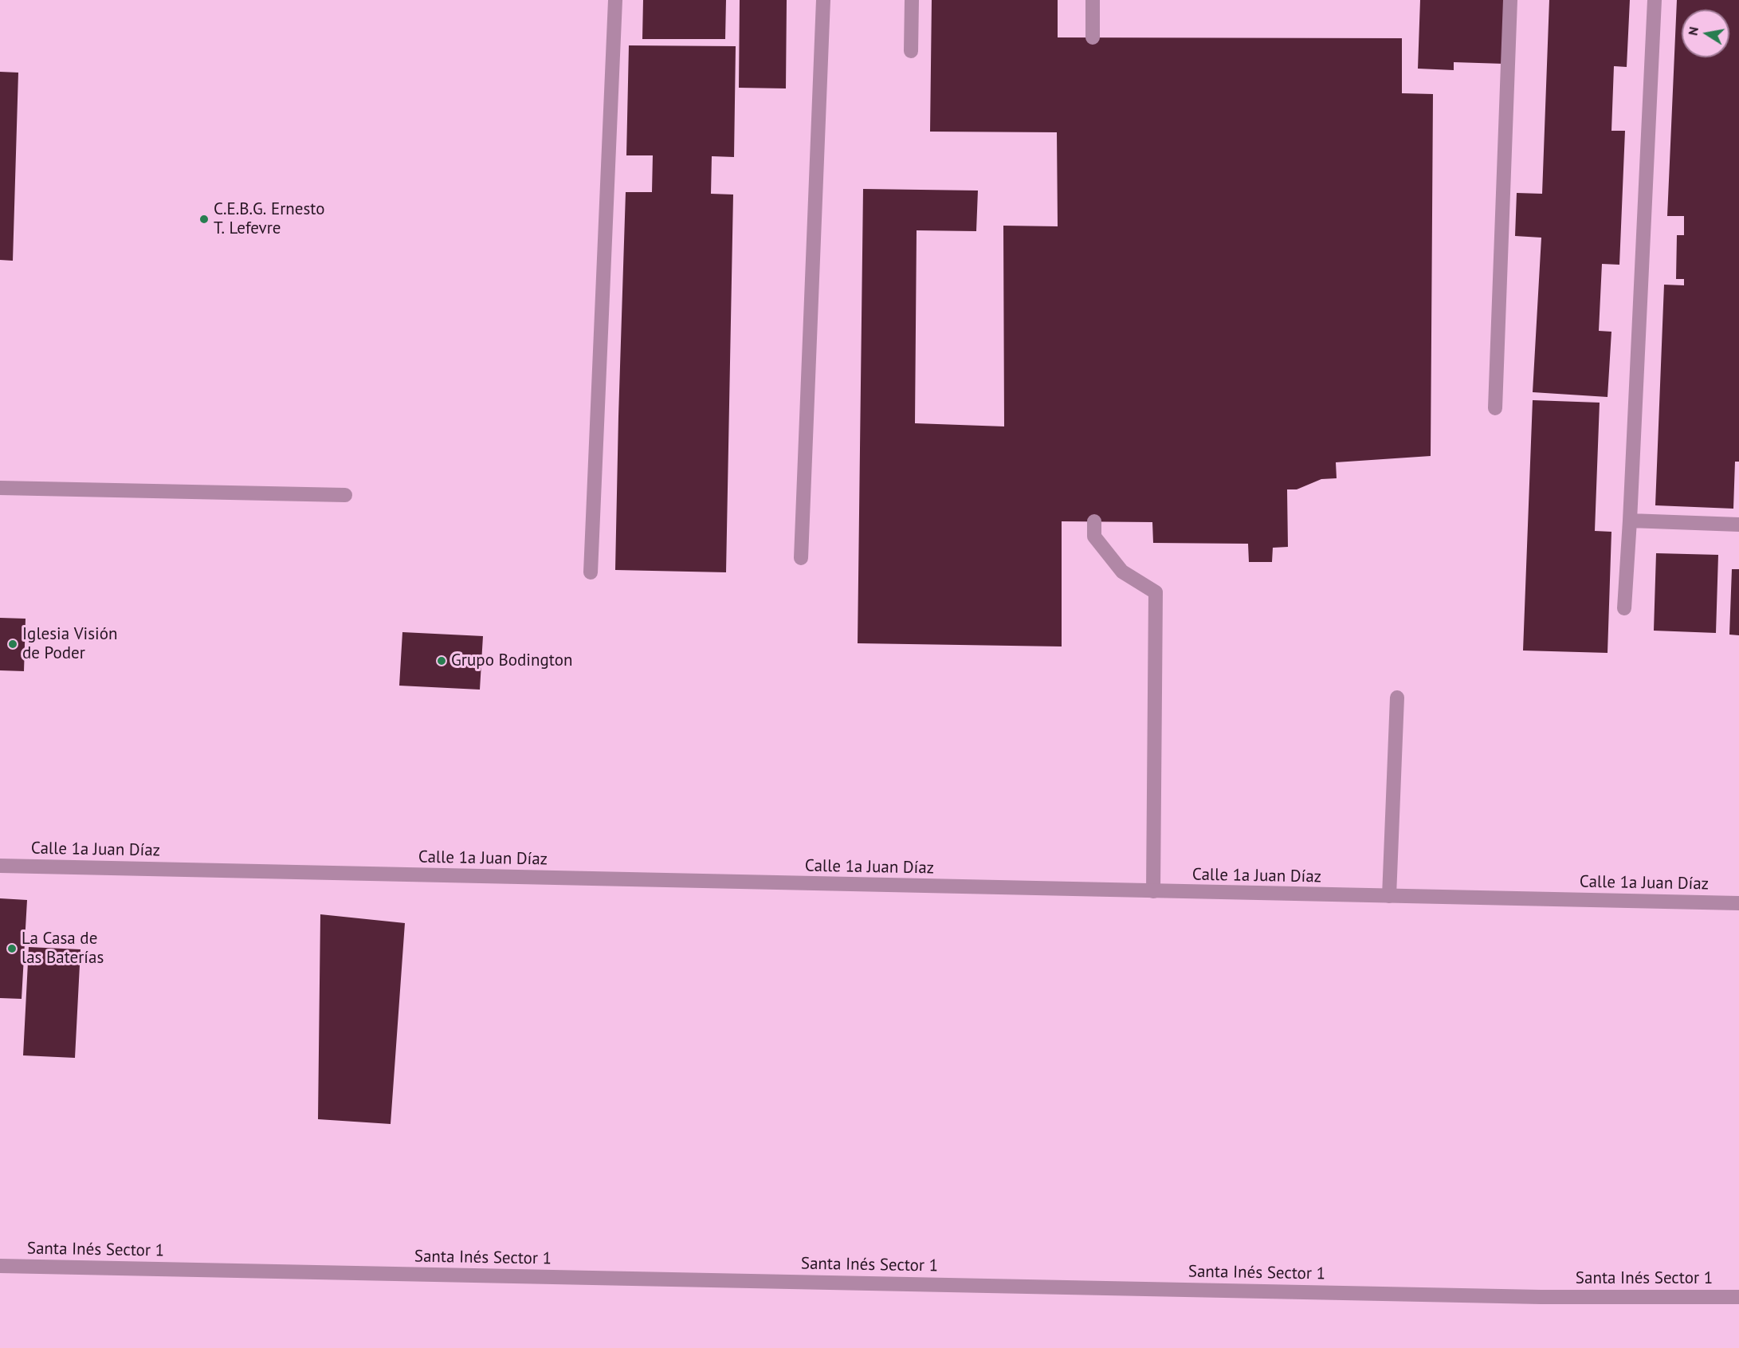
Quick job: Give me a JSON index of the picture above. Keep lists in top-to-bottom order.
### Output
{
  "streets": {
    "street": ["Calle 1a Juan Díaz", "Santa Inés Sector 1"]
  },
  "places": [
    "C.E.B.G. Ernesto T. Lefevre",
    "Iglesia Visión de Poder",
    "Grupo Bodington",
    "La Casa de las Baterías"
  ],
  "north": "left"
}
